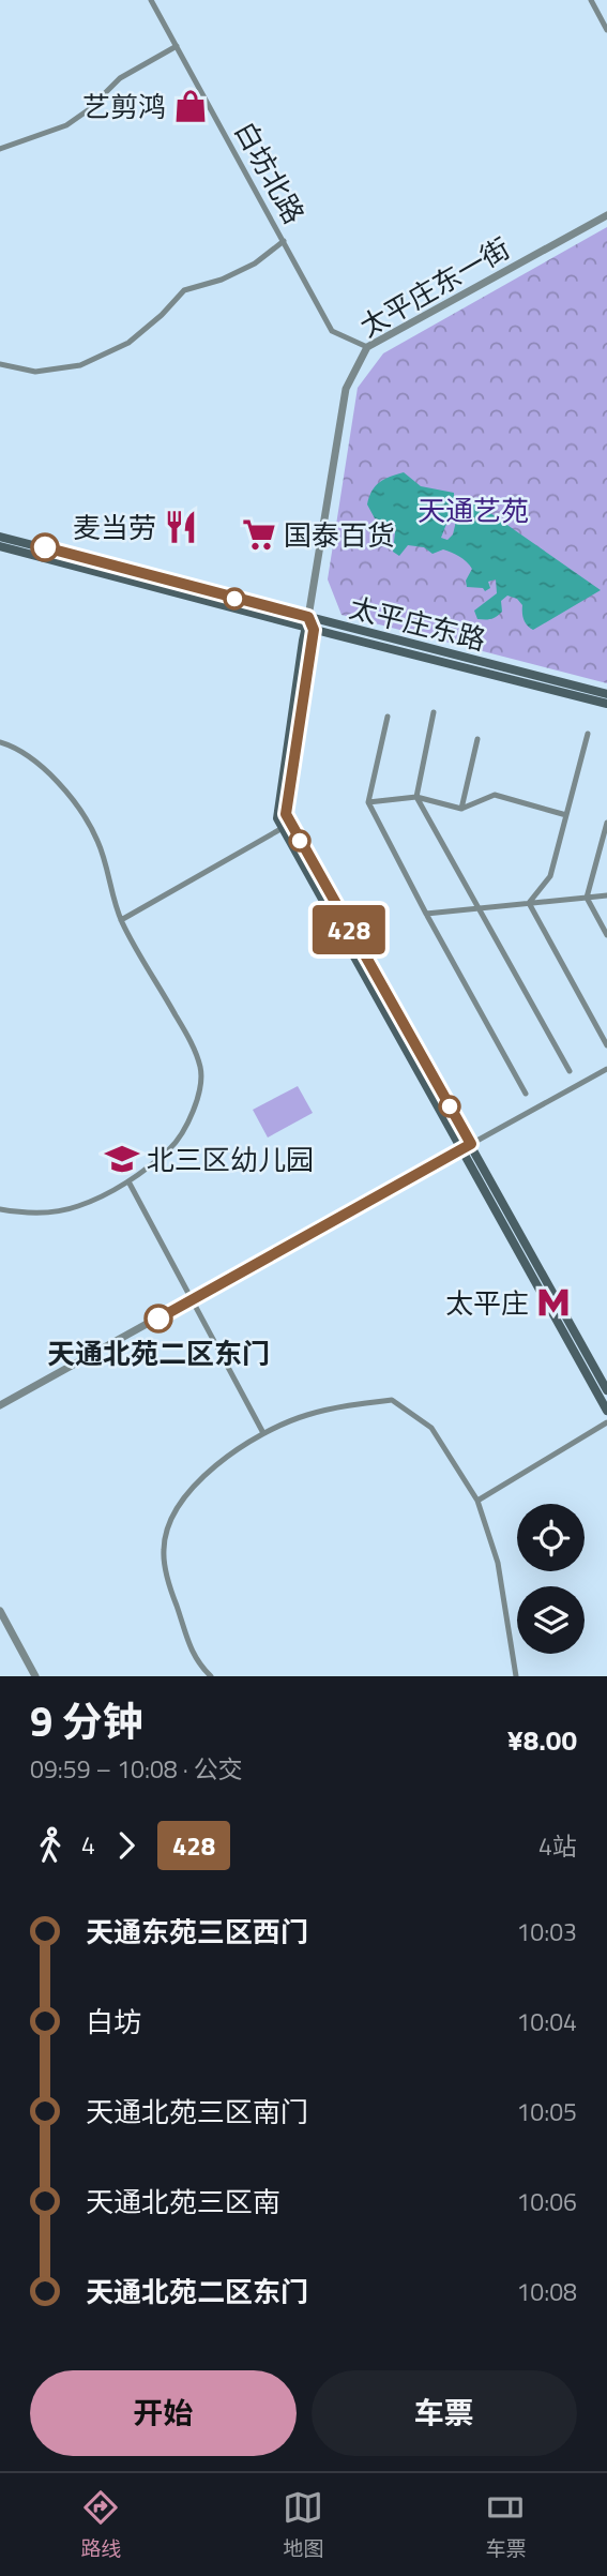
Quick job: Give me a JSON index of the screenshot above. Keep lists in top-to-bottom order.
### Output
{
  "streets": {
    "main road": ["太平庄东路"],
    "street": ["白坊北路", "太平庄东一街"]
  },
  "crossings": [
    ["白坊北路", "太平庄东一街"],
    ["太平庄东一街", "太平庄东路"]
  ],
  "parks": ["天通艺苑"],
  "places": {
    "shop": ["艺剪鸿"],
    "restaurant": ["麦当劳"],
    "supermarket": ["国泰百货"],
    "school or university": ["北三区幼儿园"],
    "metro station": ["太平庄"],
    "other": ["天通北苑二区东门"]
  },
  "lines": ["bus line 428"],
  "page": {
    "on_map": "428",
    "heading": ["9 分钟", "09:59 – 10:08 · 公交", "¥8.00"],
    "legs": ["4", "428", "4站"],
    "list": [
      {
        "name": "天通东苑三区西门",
        "value": "10:03"
      },
      {
        "name": "白坊",
        "value": "10:04"
      },
      {
        "name": "天通北苑三区南门",
        "value": "10:05"
      },
      {
        "name": "天通北苑三区南",
        "value": "10:06"
      },
      {
        "name": "天通北苑二区东门",
        "value": "10:08"
      }
    ],
    "buttons": ["开始", "车票"],
    "tabs": ["路线", "地图", "车票"]
  }
}
